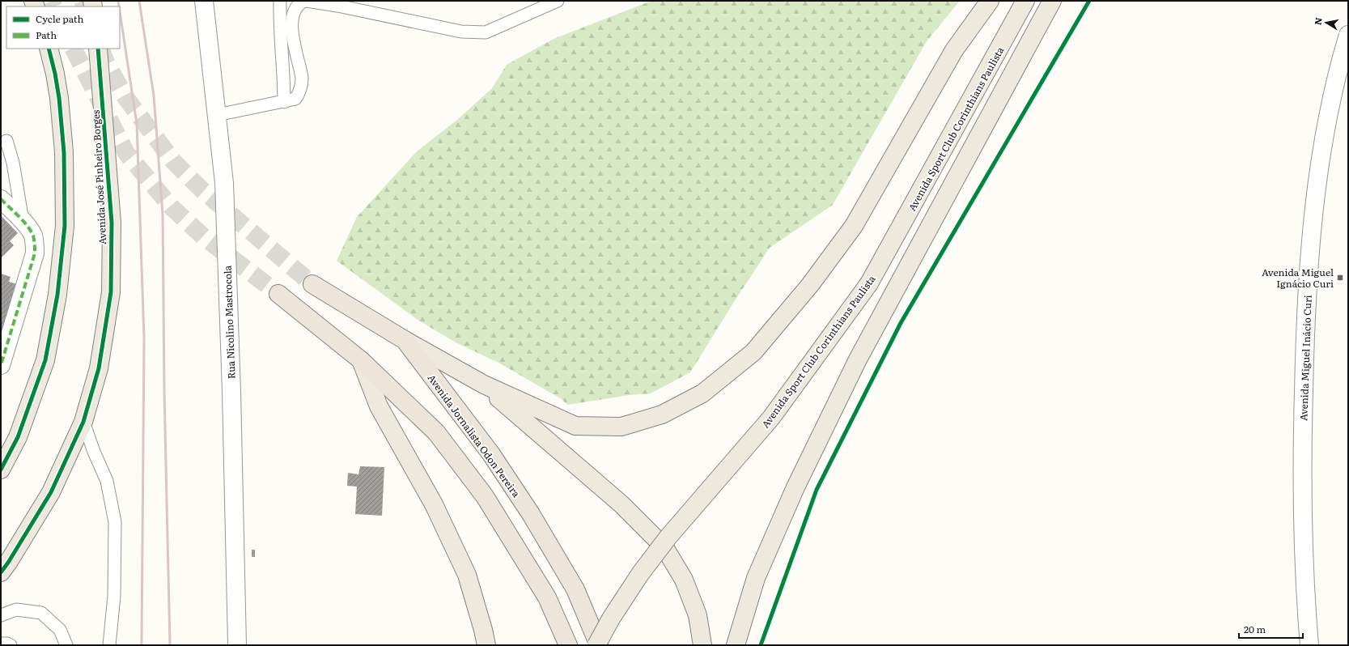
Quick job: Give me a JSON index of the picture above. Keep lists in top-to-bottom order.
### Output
{
  "streets": {
    "highway": ["Avenida Jornalista Odon Pereira"],
    "main road": ["Avenida Sport Club Corinthians Paulista", "Avenida José Pinheiro Borges"],
    "street": ["Rua Nicolino Mastrocola", "Avenida Miguel Inácio Curi"]
  },
  "crossings": [
    ["Avenida Sport Club Corinthians Paulista", "Avenida Jornalista Odon Pereira"]
  ],
  "places": {
    "transit": ["Avenida Miguel Ignácio Curi"]
  },
  "legend": ["Cycle path", "Path"],
  "scale_bar": "20 m",
  "north": "left"
}
